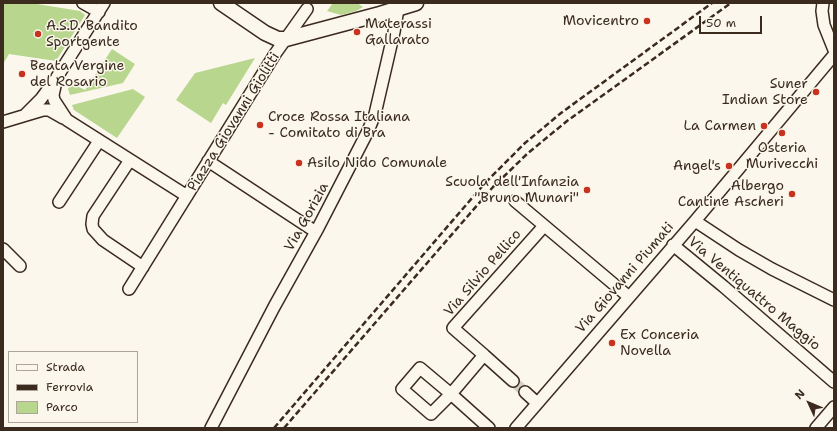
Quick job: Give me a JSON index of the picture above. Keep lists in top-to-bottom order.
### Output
{
  "streets": {
    "main road": ["Piazza Giovanni Giolitti"],
    "street": [
      "Via Gorizia",
      "Via Silvio Pellico",
      "Via Giovanni Piumati",
      "Via Ventiquattro Maggio"
    ]
  },
  "crossings": [
    ["Via Silvio Pellico", "Via Giovanni Piumati"],
    ["Via Giovanni Piumati", "Via Ventiquattro Maggio"]
  ],
  "places": [
    "Movicentro",
    "Materassi Gallarato",
    "A.S.D. Bandito Sportgente",
    "Beata Vergine del Rosario",
    "Suner Indian Store",
    "Croce Rossa Italiana - Comitato di Bra",
    "La Carmen",
    "Osteria Murivecchi",
    "Asilo Nido Comunale",
    "Angel's",
    "Scuola dell'Infanzia \"Bruno Munari\"",
    "Albergo Cantine Ascheri",
    "Ex Conceria Novella"
  ],
  "legend": ["Strada", "Ferrovia", "Parco"],
  "scale_bar": "50 m",
  "north": "top left"
}
